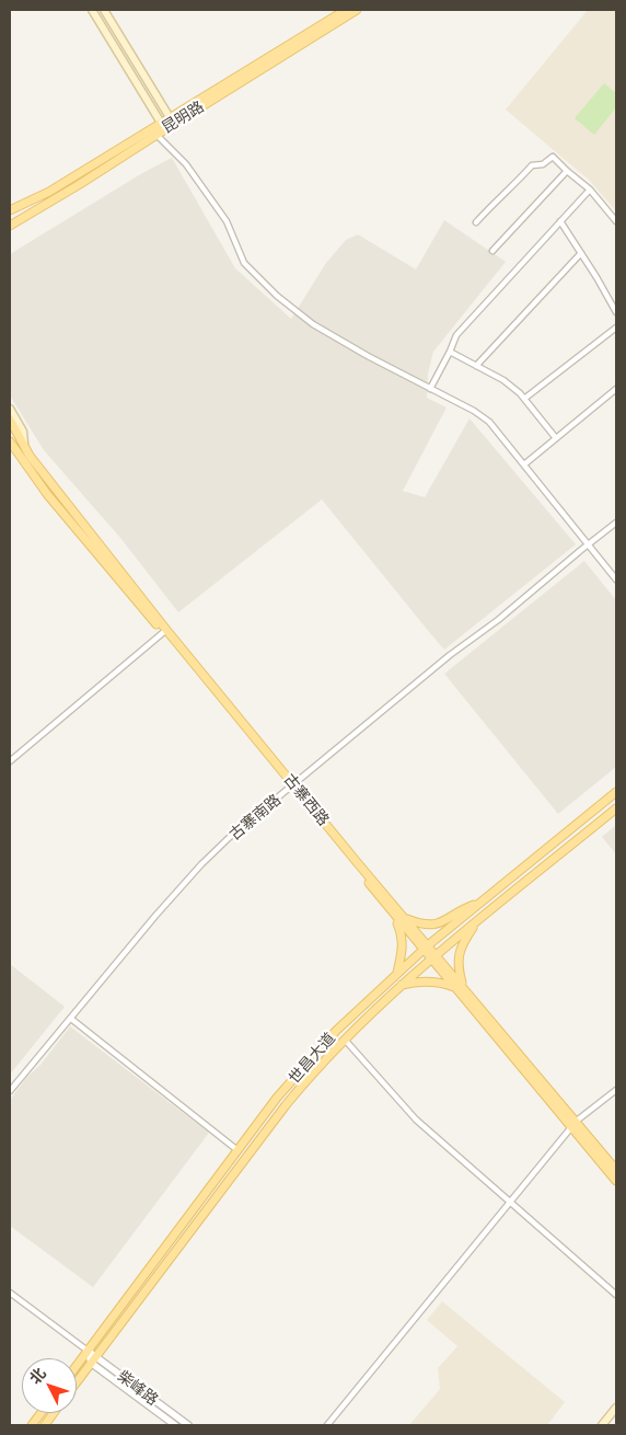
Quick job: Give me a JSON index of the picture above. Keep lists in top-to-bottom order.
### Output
{
  "streets": {
    "main road": ["昆明路", "古寨西路", "世昌大道"],
    "street": ["古寨南路", "柴峰路"]
  },
  "crossings": [
    ["古寨西路", "古寨南路"],
    ["古寨西路", "世昌大道"],
    ["世昌大道", "柴峰路"]
  ],
  "north": "top left"
}
